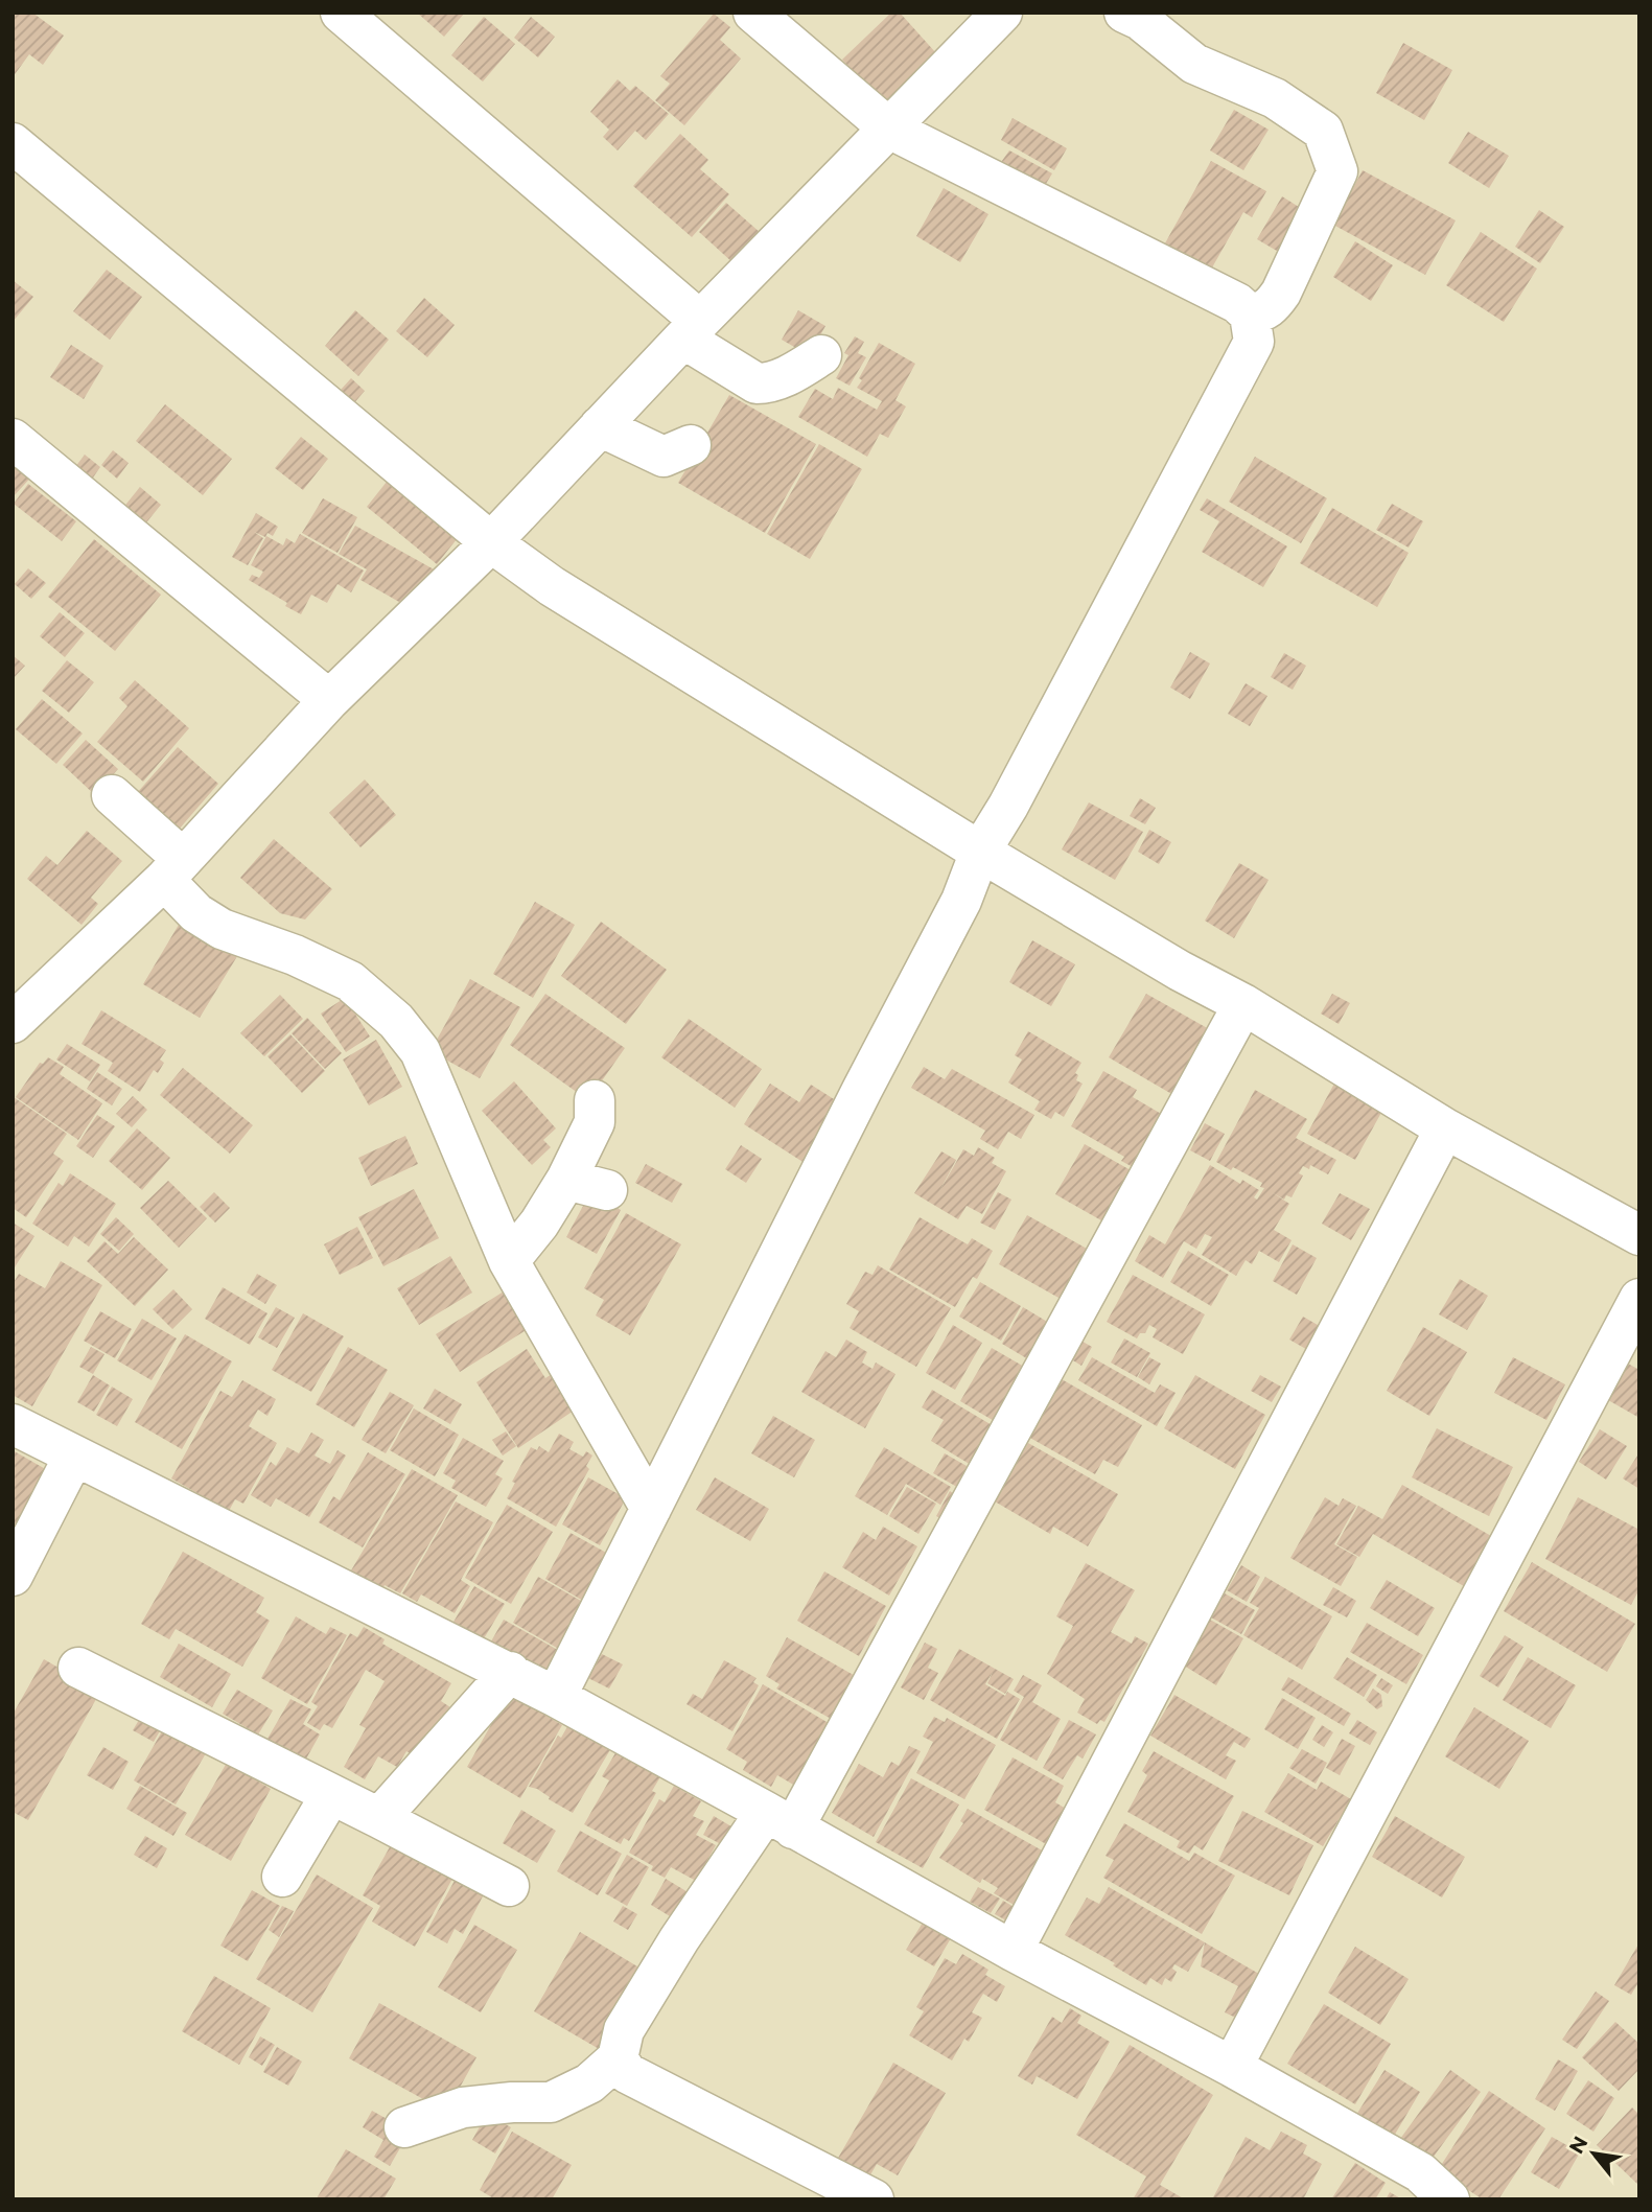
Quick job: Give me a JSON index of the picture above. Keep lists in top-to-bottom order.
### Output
{
  "north": "top left"
}
